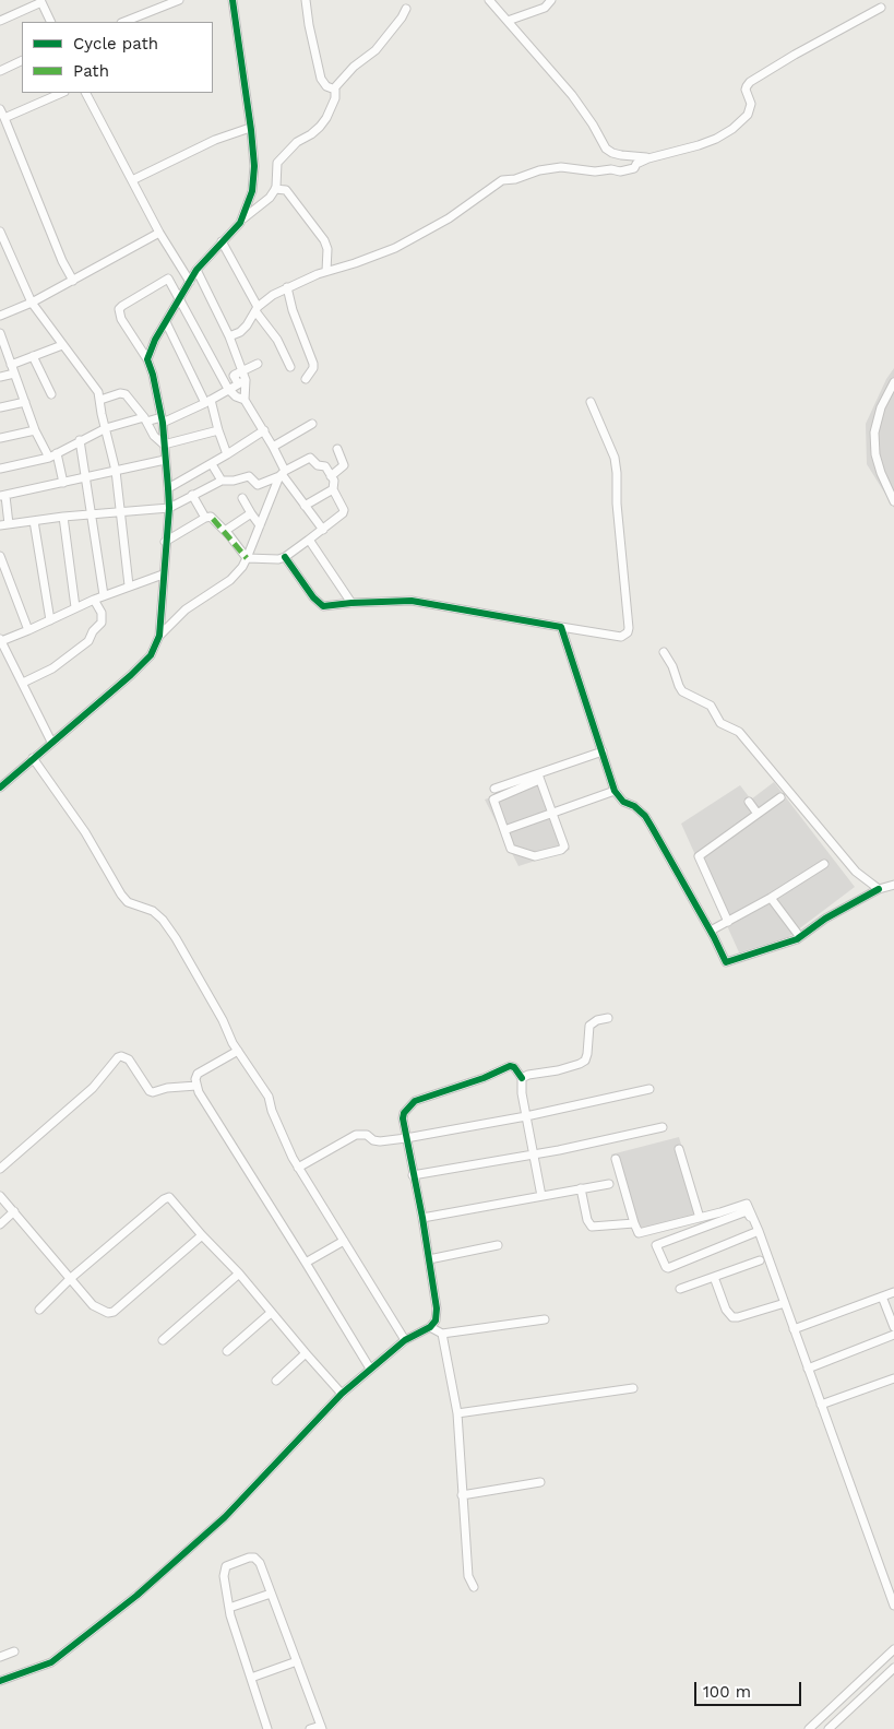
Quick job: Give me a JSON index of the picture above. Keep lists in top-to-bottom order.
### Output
{
  "legend": ["Cycle path", "Path"],
  "scale_bar": "100 m"
}
